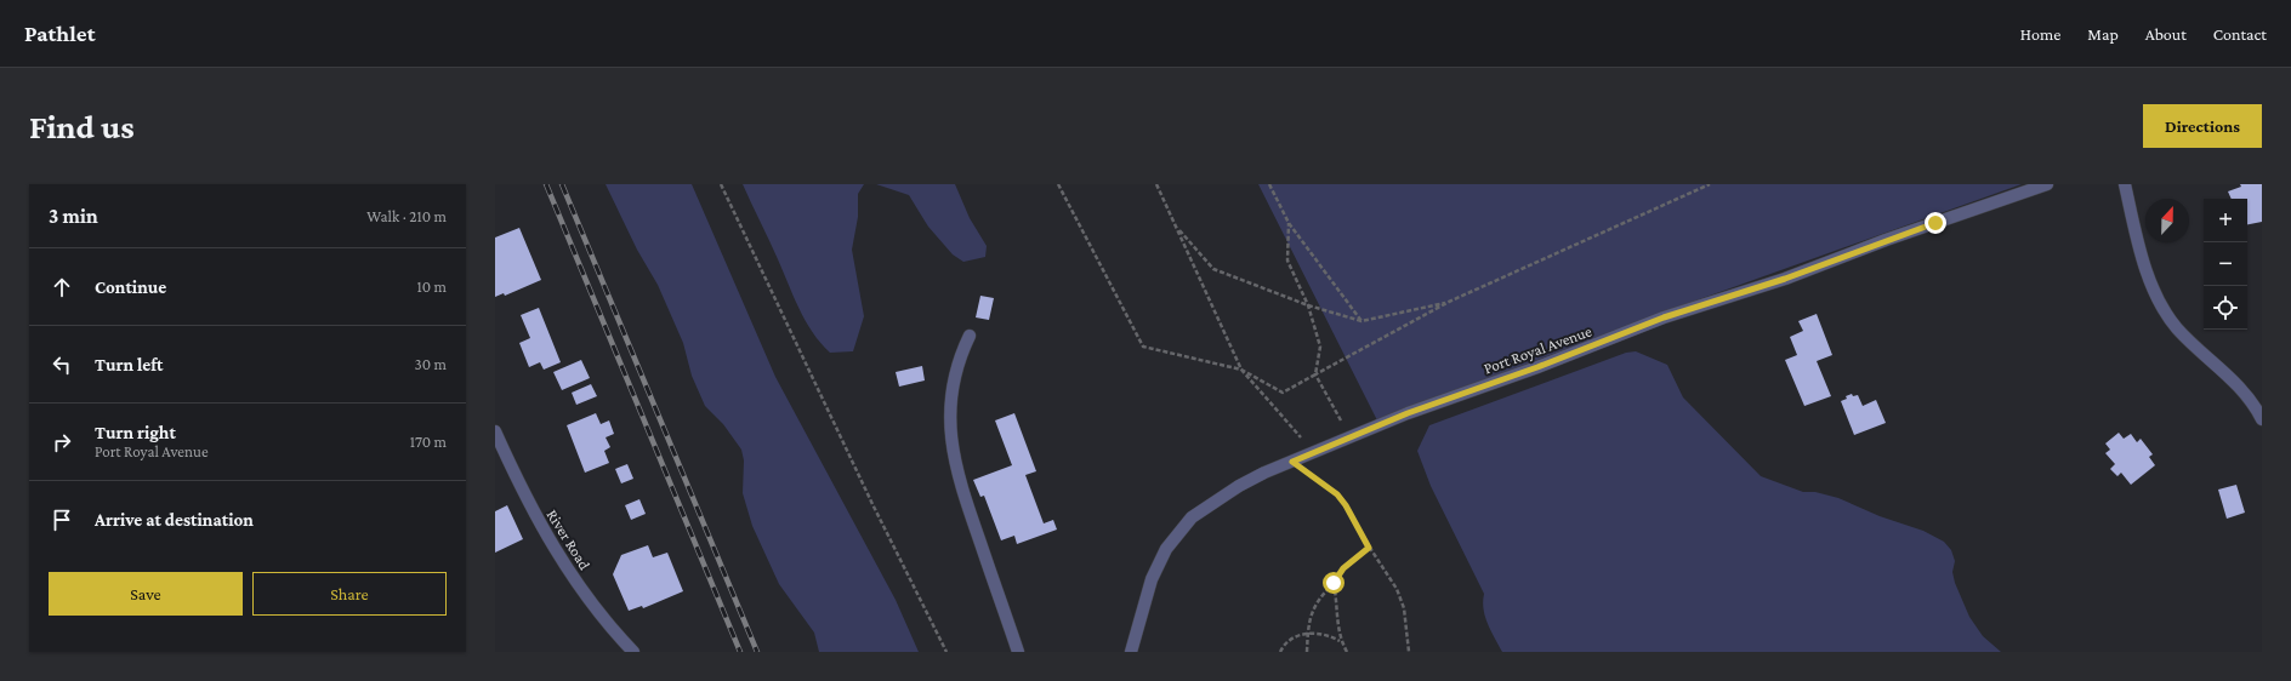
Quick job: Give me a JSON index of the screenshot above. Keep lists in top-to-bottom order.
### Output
{
  "streets": {
    "street": ["Port Royal Avenue", "River Road"]
  },
  "north": "top",
  "page": {
    "header": "Pathlet",
    "nav": [
      "Home",
      "Map",
      "About",
      "Contact"
    ],
    "buttons": [
      "Directions",
      ["Save", "Share"]
    ],
    "title": "Find us",
    "heading": ["3 min", "Walk · 210 m"],
    "map_buttons": ["+", "−"],
    "list": [
      ["Continue", "10 m"],
      ["Turn left", "30 m"],
      ["Turn right", "Port Royal Avenue", "170 m"],
      "Arrive at destination"
    ]
  }
}
